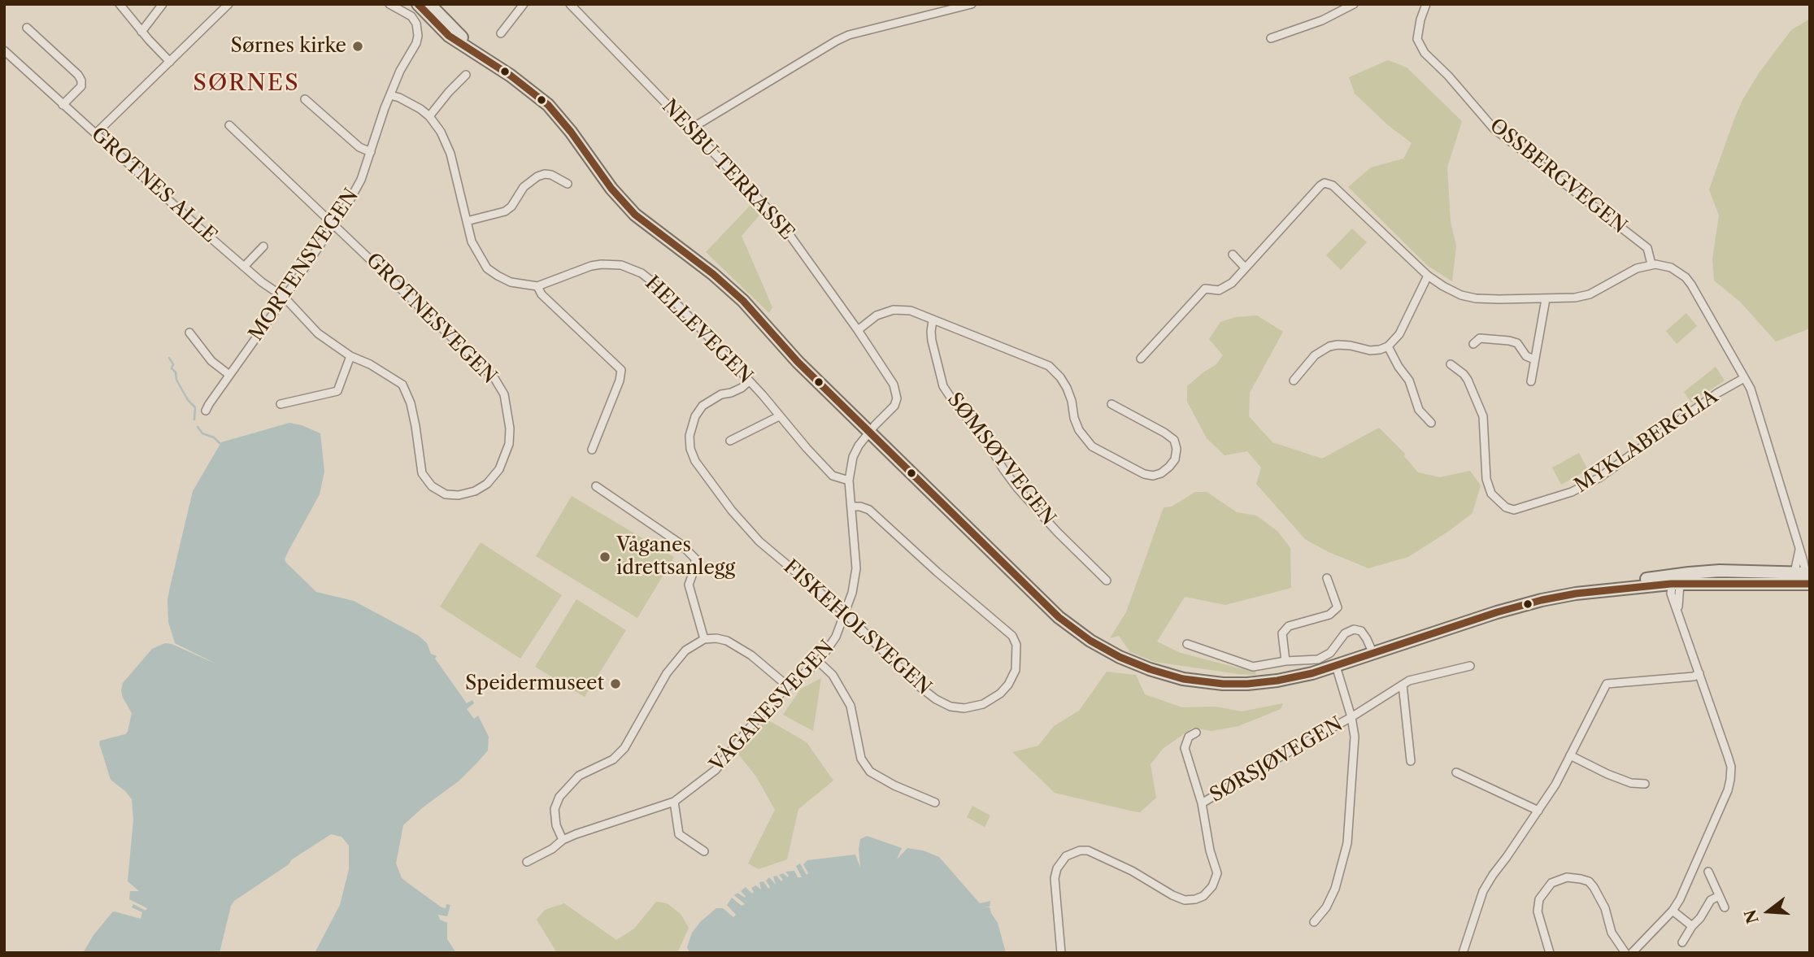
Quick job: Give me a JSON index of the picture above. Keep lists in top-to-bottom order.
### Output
{
  "streets": {
    "street": [
      "NESBU TERRASSE",
      "OSSBERGVEGEN",
      "GROTNES ALLE",
      "MORTENSVEGEN",
      "GROTNESVEGEN",
      "HELLEVEGEN",
      "MYKLABERGLIA",
      "SØMSØYVEGEN",
      "FISKEHOLSVEGEN",
      "VÅGANESVEGEN",
      "SØRSJØVEGEN"
    ]
  },
  "crossings": [
    ["NESBU TERRASSE", "VÅGANESVEGEN"],
    ["GROTNES ALLE", "MORTENSVEGEN"],
    ["GROTNES ALLE", "GROTNESVEGEN"],
    ["MORTENSVEGEN", "GROTNESVEGEN"],
    ["HELLEVEGEN", "FISKEHOLSVEGEN"],
    ["HELLEVEGEN", "VÅGANESVEGEN"],
    ["FISKEHOLSVEGEN", "VÅGANESVEGEN"]
  ],
  "districts": ["SØRNES"],
  "places": ["Sørnes kirke", "Våganes idrettsanlegg", "Speidermuseet"],
  "north": "left"
}
